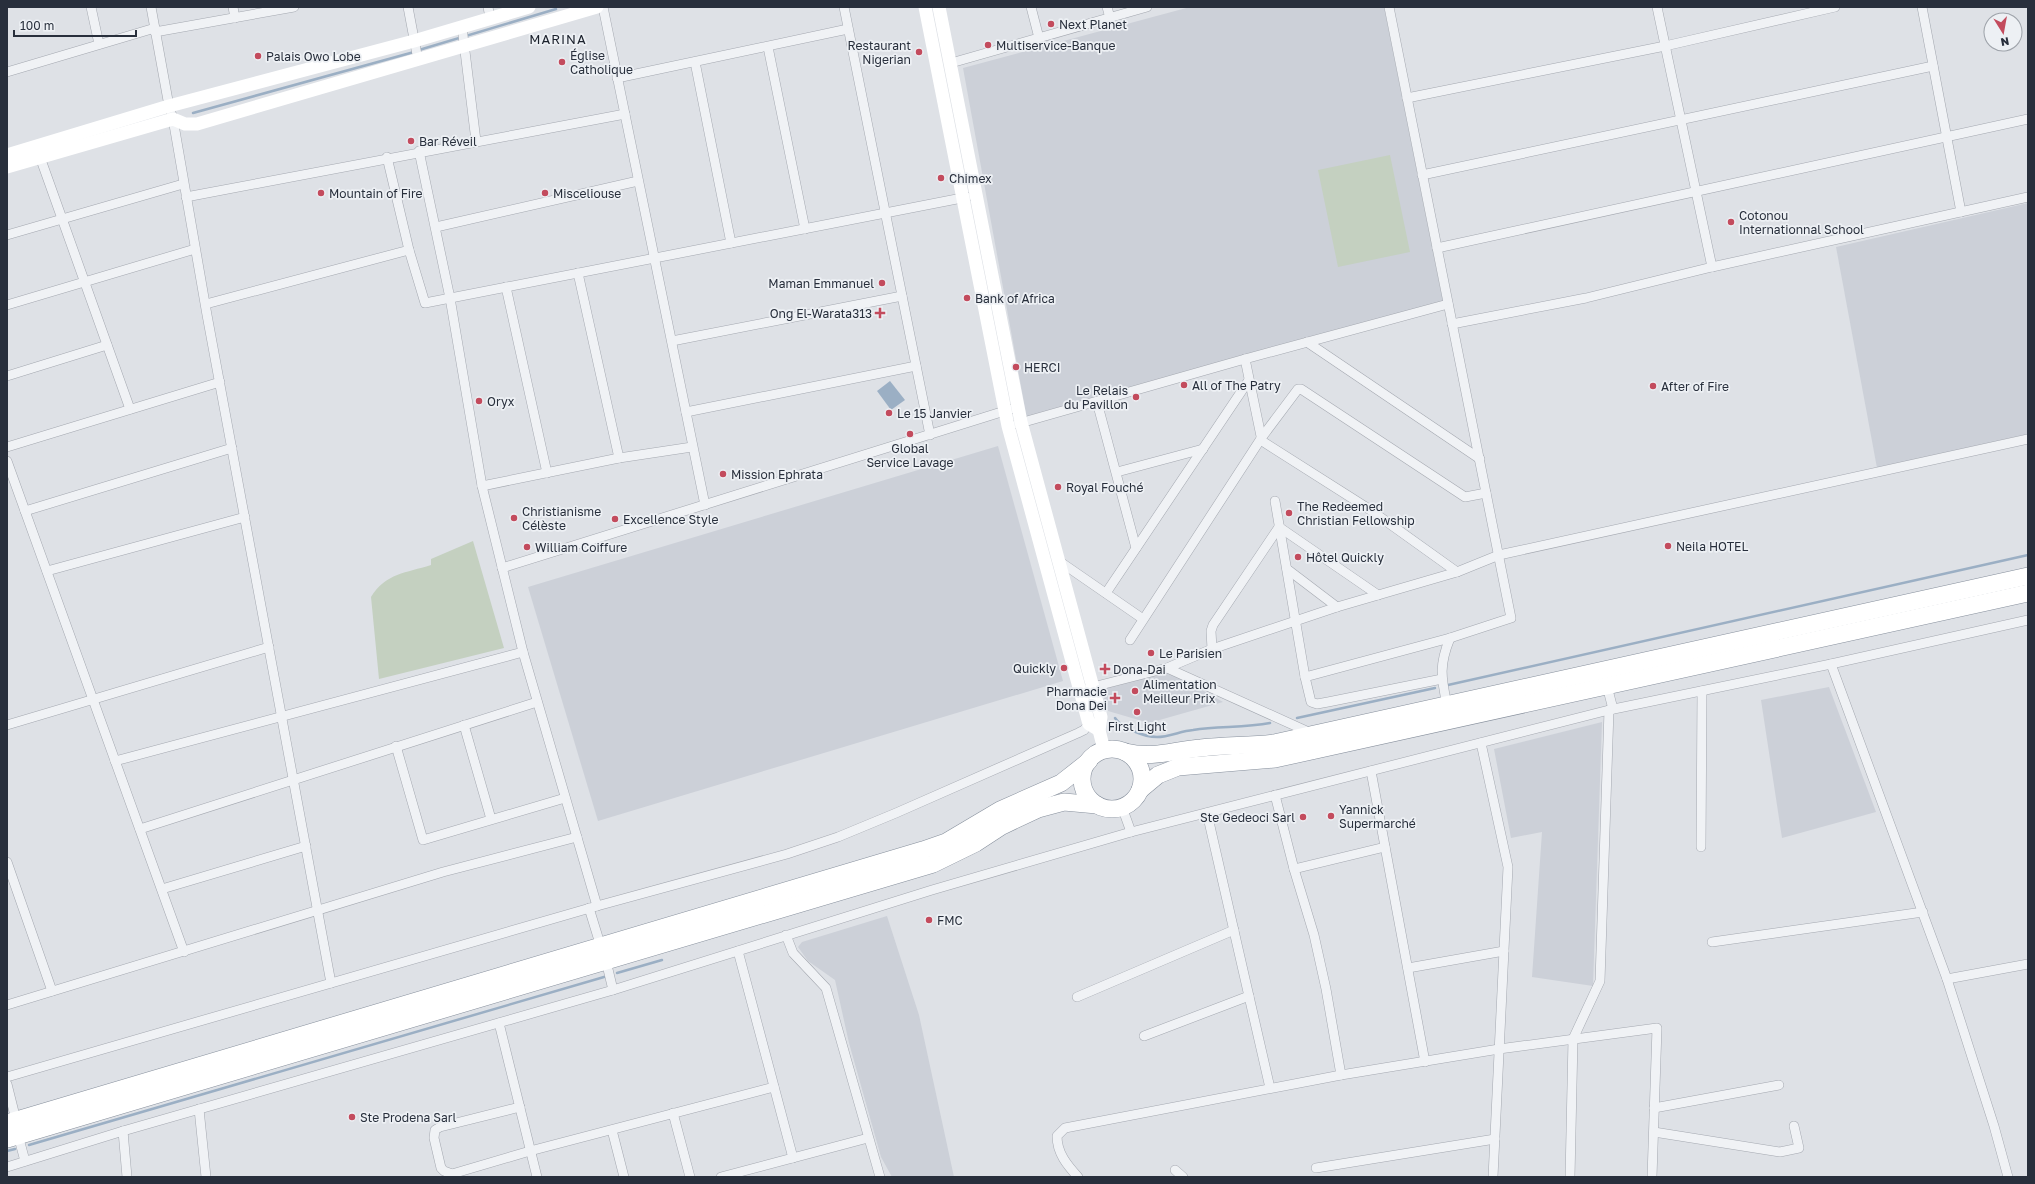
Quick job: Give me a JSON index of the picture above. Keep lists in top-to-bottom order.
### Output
{
  "districts": ["MARINA"],
  "places": {
    "other": [
      "Next Planet",
      "Multiservice-Banque",
      "Restaurant Nigerian",
      "Palais Owo Lobe",
      "Église Catholique",
      "Bar Réveil",
      "Chimex",
      "Mountain of Fire",
      "Misceliouse",
      "Cotonou Internationnal School",
      "Maman Emmanuel",
      "Bank of Africa",
      "HERCI",
      "All of The Patry",
      "After of Fire",
      "Le Relais du Pavillon",
      "Oryx",
      "Le 15 Janvier",
      "Global Service Lavage",
      "Mission Ephrata",
      "Royal Fouché",
      "The Redeemed Christian Fellowship",
      "Christianisme Célèste",
      "Excellence Style",
      "Neila HOTEL",
      "William Coiffure",
      "Hôtel Quickly",
      "Le Parisien",
      "Quickly",
      "Alimentation Meilleur Prix",
      "First Light",
      "Yannick Supermarché",
      "Ste Gedeoci Sarl",
      "FMC",
      "Ste Prodena Sarl"
    ],
    "health": ["Ong El-Warata313", "Dona-Dai", "Pharmacie Dona Dei"]
  },
  "scale_bar": "100 m",
  "north": "bottom"
}
